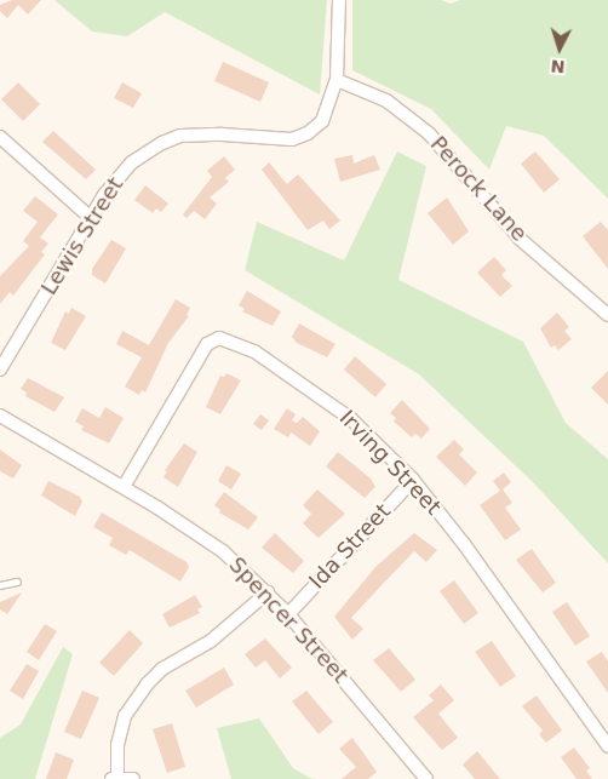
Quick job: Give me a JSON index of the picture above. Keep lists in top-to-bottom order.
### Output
{
  "streets": {
    "street": [
      "Perock Lane",
      "Lewis Street",
      "Irving Street",
      "Ida Street",
      "Spencer Street"
    ]
  },
  "crossings": [
    ["Perock Lane", "Lewis Street"],
    ["Irving Street", "Ida Street"],
    ["Irving Street", "Spencer Street"],
    ["Ida Street", "Spencer Street"]
  ],
  "north": "bottom"
}
